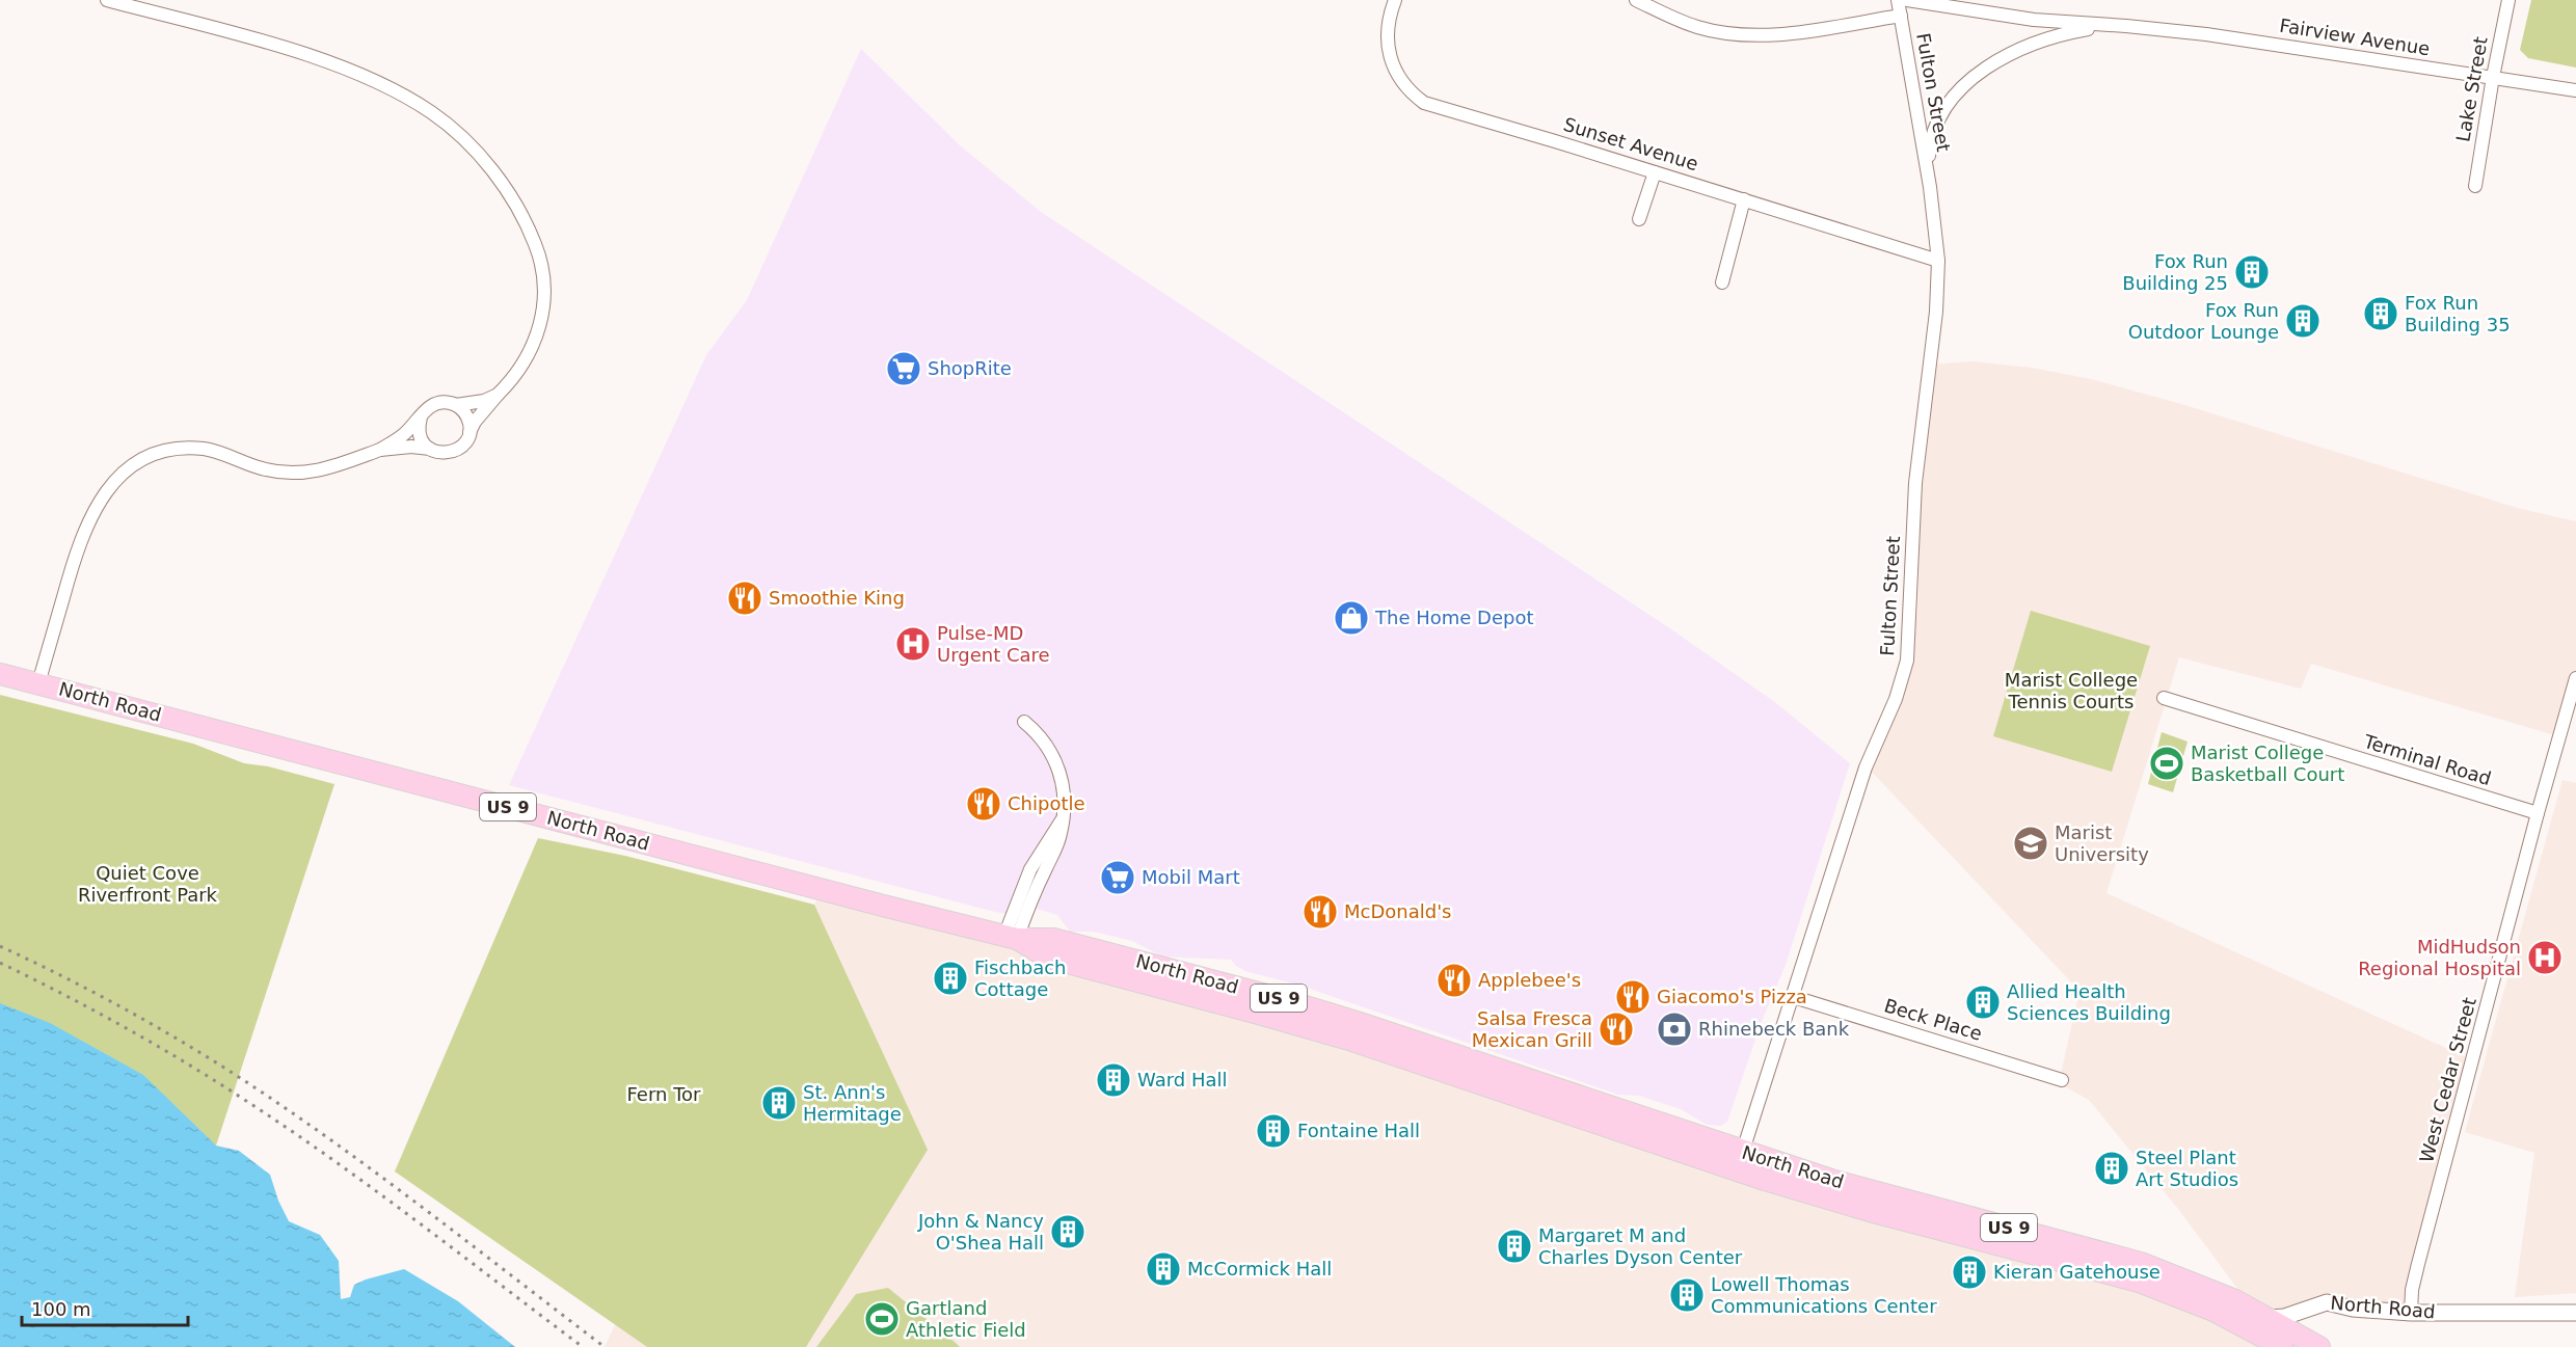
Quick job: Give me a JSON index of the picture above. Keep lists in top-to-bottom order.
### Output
{
  "streets": {
    "highway": ["North Road", "US 9"],
    "street": [
      "Fairview Avenue",
      "Lake Street",
      "Fulton Street",
      "Sunset Avenue",
      "Terminal Road",
      "Beck Place",
      "West Cedar Street"
    ]
  },
  "crossings": [
    ["Fairview Avenue", "Lake Street"],
    ["Fairview Avenue", "Fulton Street"],
    ["Fulton Street", "Sunset Avenue"],
    ["Fulton Street", "North Road"],
    ["Fulton Street", "Beck Place"],
    ["North Road", "US 9"],
    ["North Road", "West Cedar Street"],
    ["Terminal Road", "West Cedar Street"]
  ],
  "parks": ["Marist College Tennis Courts", "Quiet Cove Riverfront Park", "Fern Tor"],
  "places": {
    "building": [
      "Fox Run Building 25",
      "Fox Run Building 35",
      "Fox Run Outdoor Lounge",
      "Fischbach Cottage",
      "Allied Health Sciences Building",
      "Ward Hall",
      "St. Ann's Hermitage",
      "Fontaine Hall",
      "Steel Plant Art Studios",
      "John & Nancy O'Shea Hall",
      "Margaret M and Charles Dyson Center",
      "McCormick Hall",
      "Kieran Gatehouse",
      "Lowell Thomas Communications Center"
    ],
    "supermarket": ["ShopRite", "Mobil Mart"],
    "restaurant": [
      "Smoothie King",
      "Chipotle",
      "McDonald's",
      "Applebee's",
      "Giacomo's Pizza",
      "Salsa Fresca Mexican Grill"
    ],
    "shop": ["The Home Depot"],
    "hospital": ["Pulse-MD Urgent Care", "MidHudson Regional Hospital"],
    "sports": ["Marist College Basketball Court", "Gartland Athletic Field"],
    "school or university": ["Marist University"],
    "bank": ["Rhinebeck Bank"]
  },
  "scale_bar": "100 m"
}
